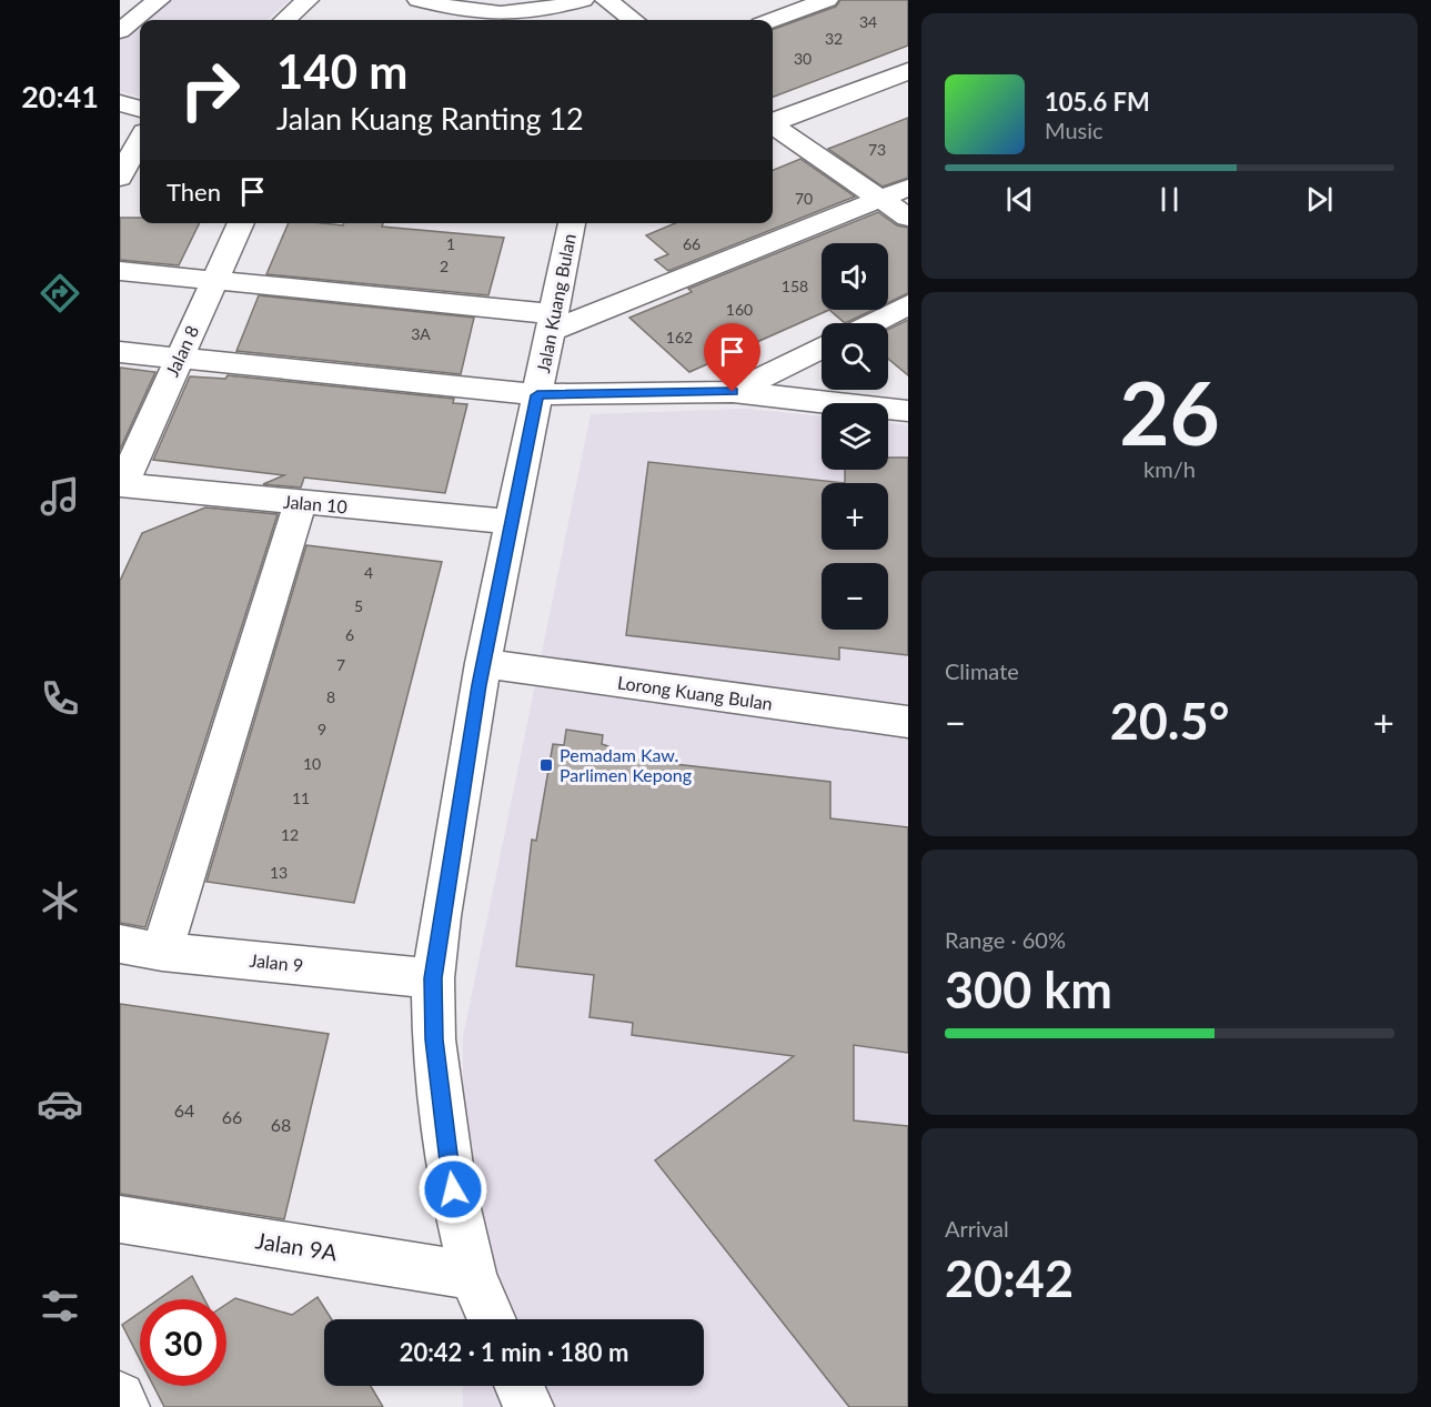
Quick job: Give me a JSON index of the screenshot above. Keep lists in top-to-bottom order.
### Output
{
  "streets": {
    "street": [
      "Jalan Kuang Bulan",
      "Jalan 8",
      "Jalan 10",
      "Lorong Kuang Bulan",
      "Jalan 9",
      "Jalan 9A"
    ]
  },
  "crossings": [
    ["Jalan Kuang Bulan", "Jalan 10"],
    ["Jalan Kuang Bulan", "Lorong Kuang Bulan"],
    ["Jalan Kuang Bulan", "Jalan 9"],
    ["Jalan Kuang Bulan", "Jalan 9A"],
    ["Jalan 8", "Jalan 10"]
  ],
  "places": {
    "transit": ["Pemadam Kaw. Parlimen Kepong"]
  },
  "house_numbers": [
    "34",
    "32",
    "30",
    "73",
    "70",
    "1",
    "66",
    "2",
    "158",
    "160",
    "3A",
    "162",
    "4",
    "5",
    "6",
    "7",
    "8",
    "9",
    "10",
    "11",
    "12",
    "13",
    "64",
    "66",
    "68"
  ],
  "page": {
    "tabs": "20:41",
    "turn": ["140 m", "Jalan Kuang Ranting 12"],
    "song": ["105.6 FM", "Music"],
    "then": "Then",
    "map_buttons": ["+", "−"],
    "tile": [
      ["26", "km/h"],
      "Climate",
      ["Range · 60%", "300 km"],
      ["Arrival", "20:42"]
    ],
    "heat": ["−", "20.5°", "+"],
    "limit": "30",
    "trip": "20:42 · 1 min · 180 m"
  }
}
